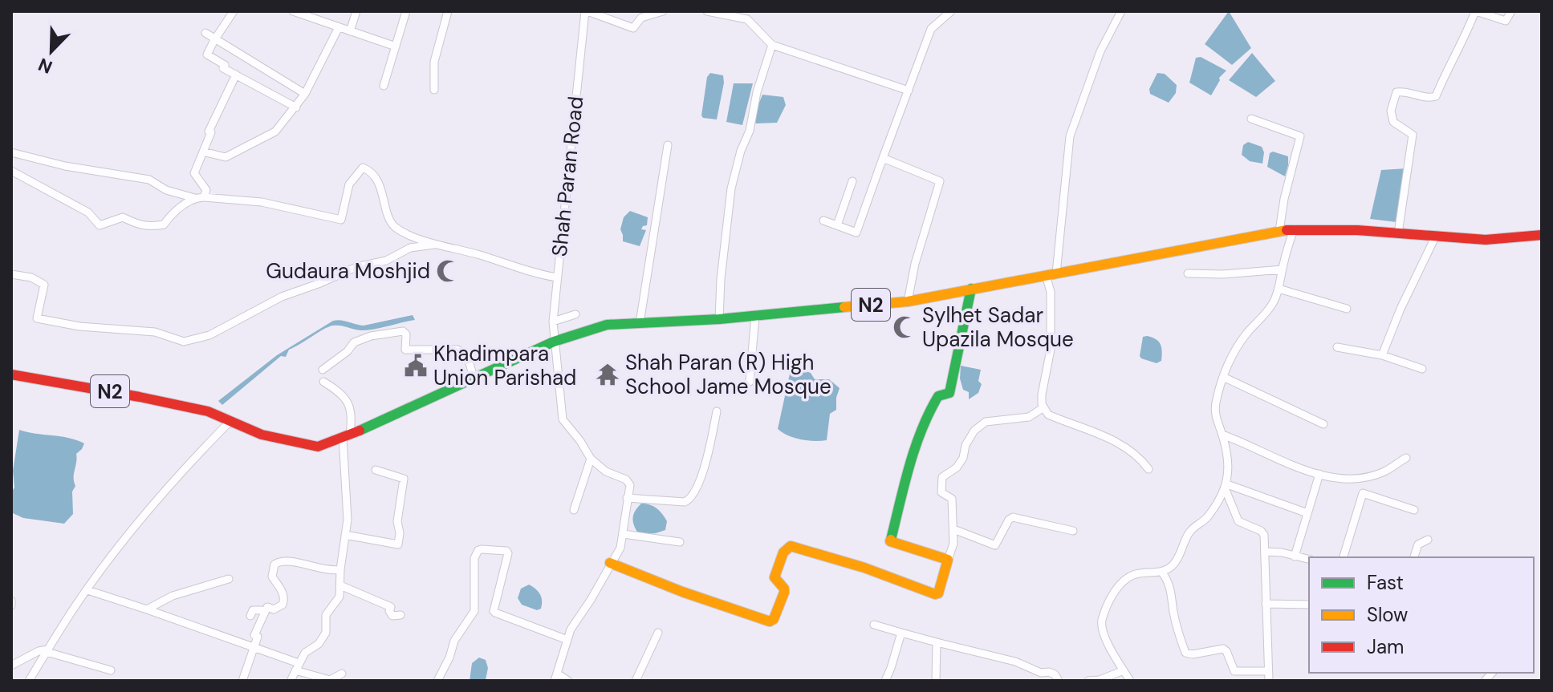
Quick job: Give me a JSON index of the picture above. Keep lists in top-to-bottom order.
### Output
{
  "streets": {
    "main road": ["N2"],
    "street": ["Shah Paran Road"]
  },
  "crossings": [
    ["Shah Paran Road", "N2"]
  ],
  "places": {
    "mosque": ["Gudaura Moshjid", "Sylhet Sadar Upazila Mosque"],
    "public building": ["Khadimpara Union Parishad"],
    "temple": ["Shah Paran (R) High School Jame Mosque"]
  },
  "legend": ["Fast", "Slow", "Jam"],
  "north": "bottom left"
}
